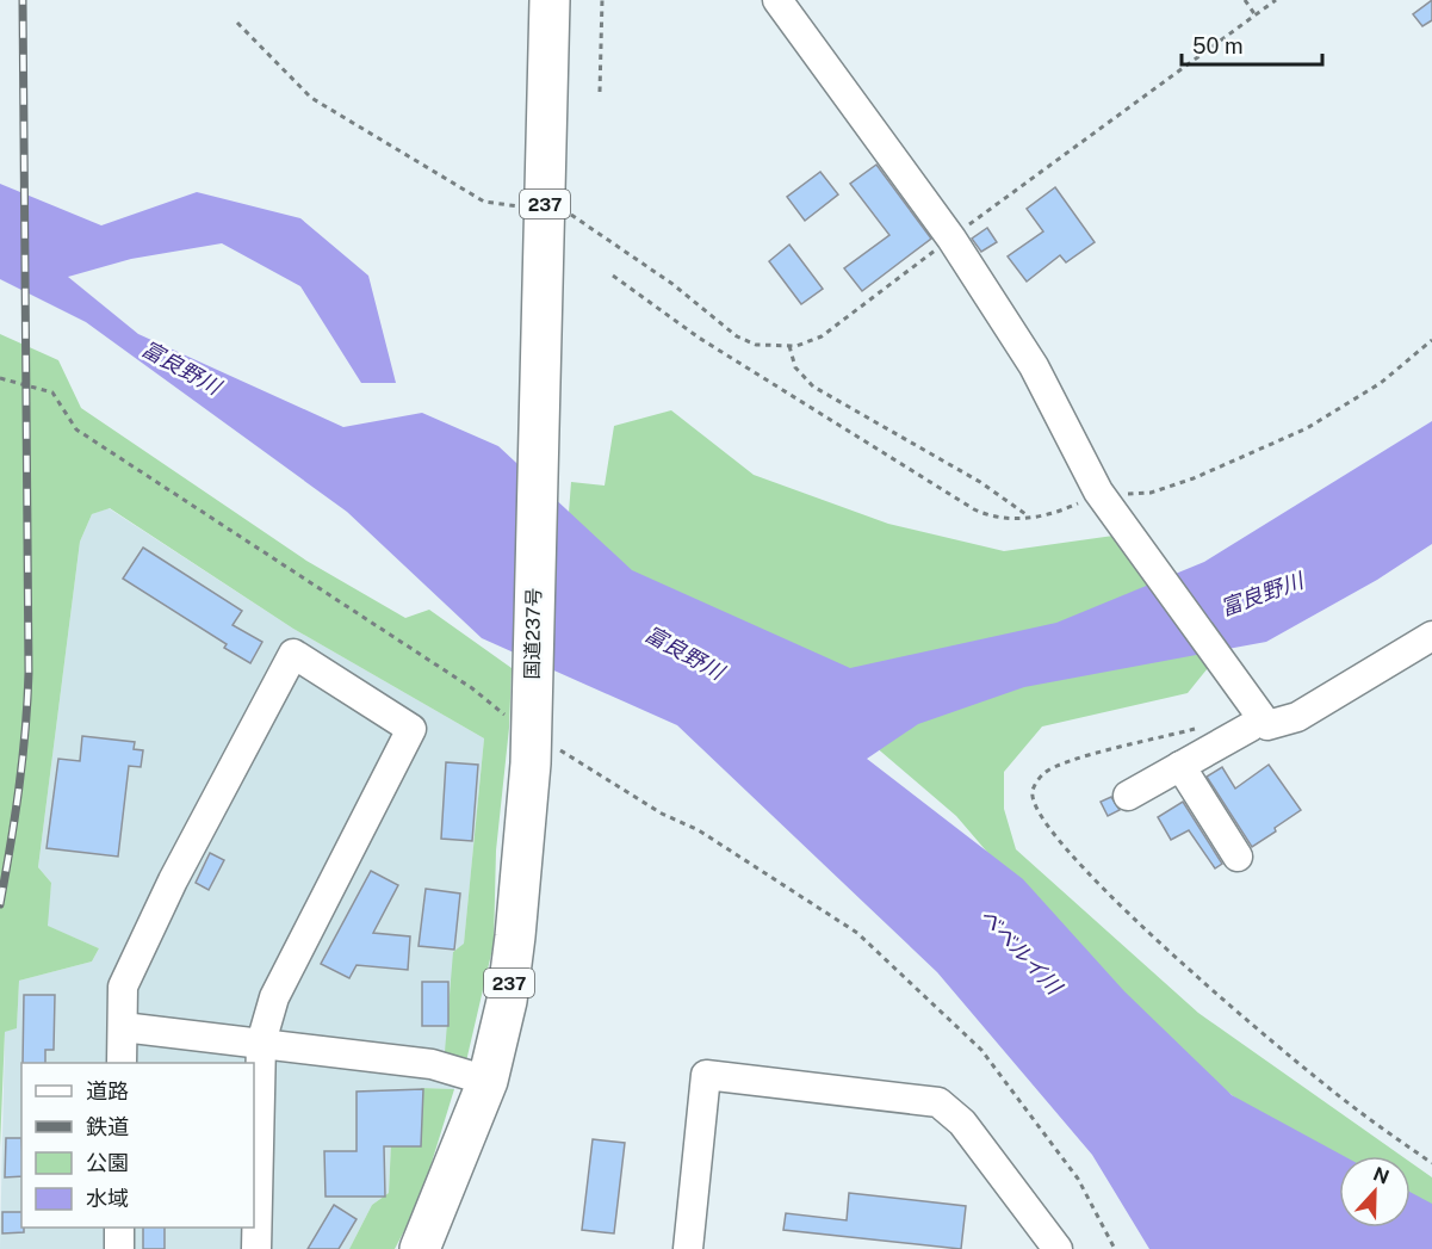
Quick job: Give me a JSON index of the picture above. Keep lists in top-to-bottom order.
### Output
{
  "streets": {
    "highway": ["237", "国道237号"]
  },
  "water": ["富良野川", "ベベルイ川"],
  "legend": [
    "道路",
    "鉄道",
    "公園",
    "水域"
  ],
  "scale_bar": "50 m",
  "north": "top"
}
